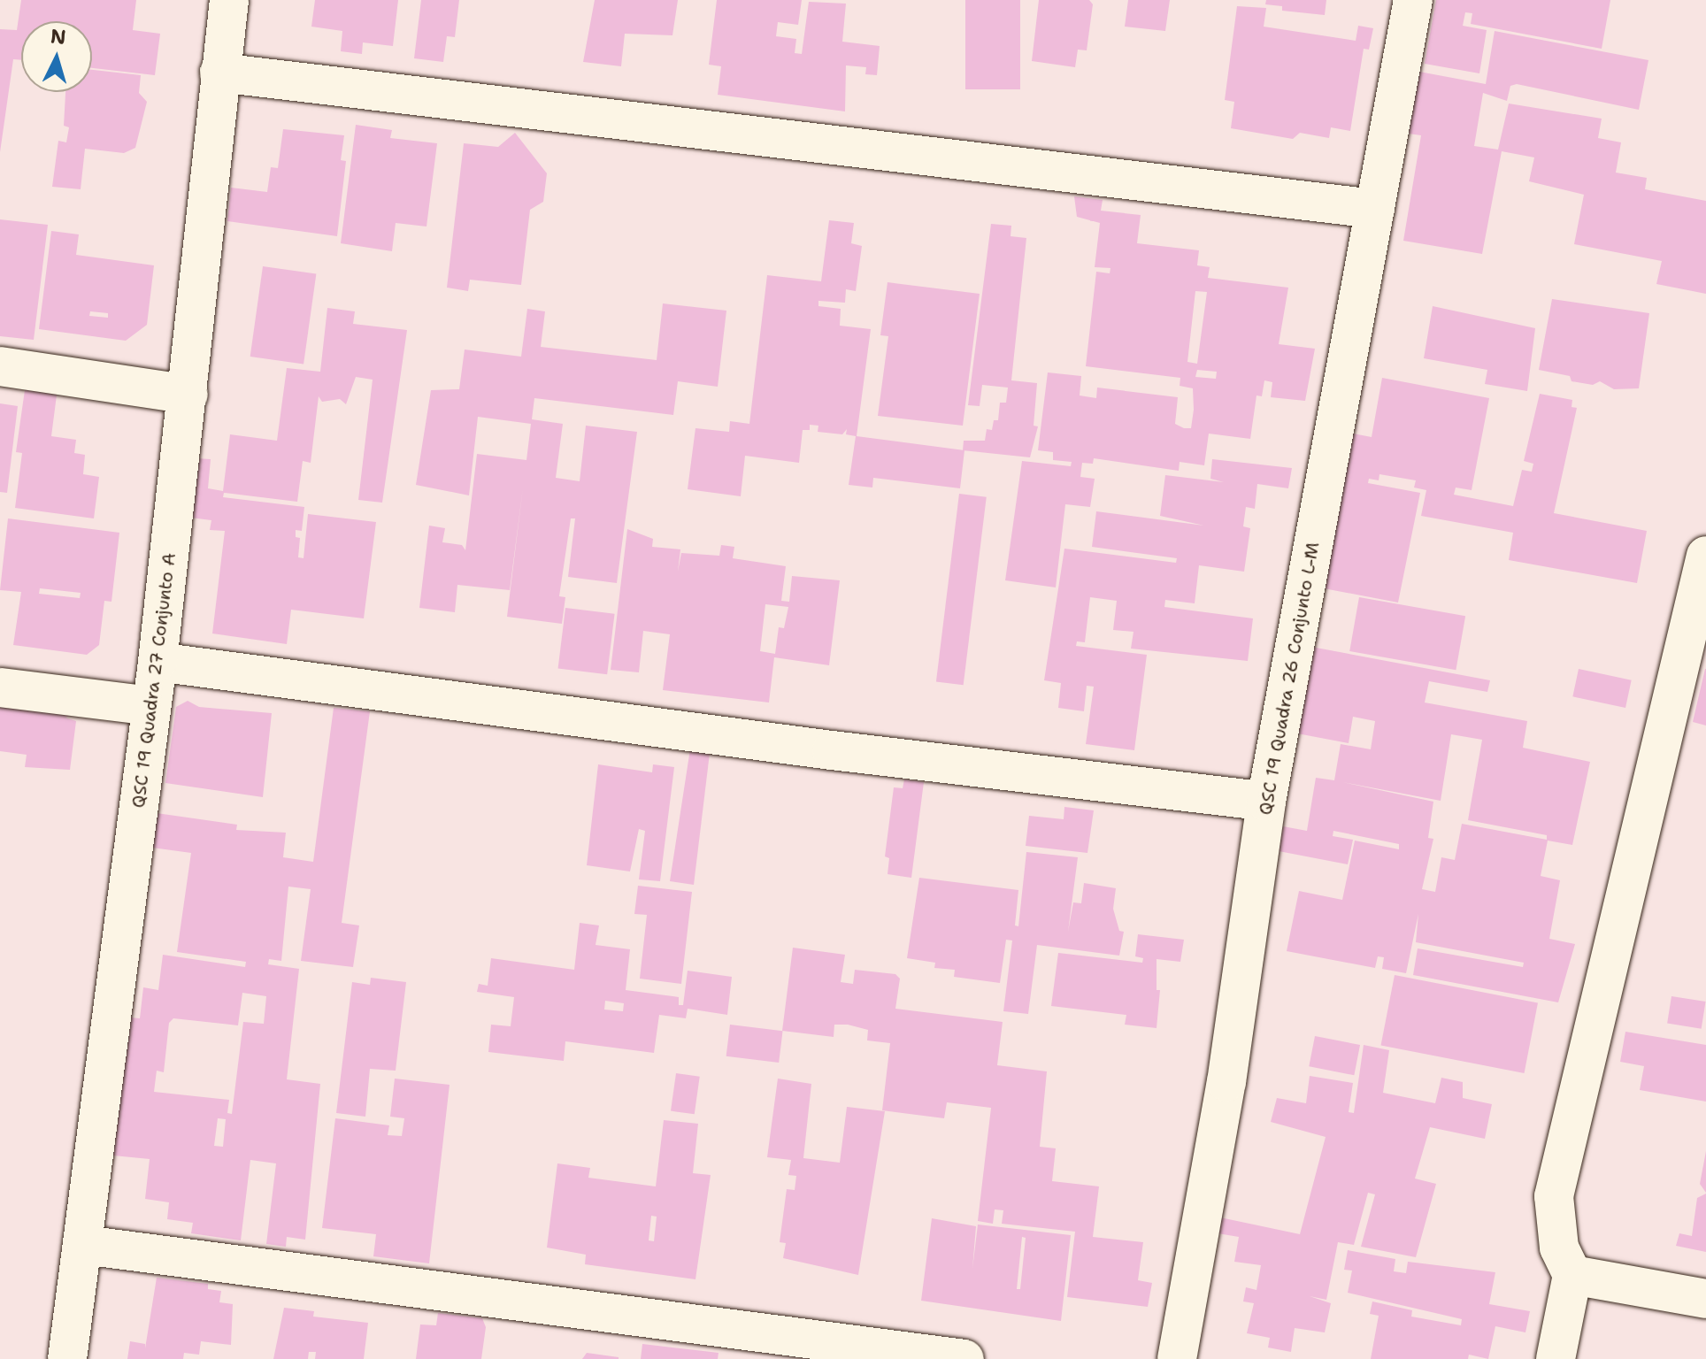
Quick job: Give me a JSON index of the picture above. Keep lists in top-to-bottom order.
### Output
{
  "streets": {
    "street": ["QSC 19 Quadra 26 Conjunto L-M", "QSC 19 Quadra 27 Conjunto A"]
  },
  "north": "top"
}
